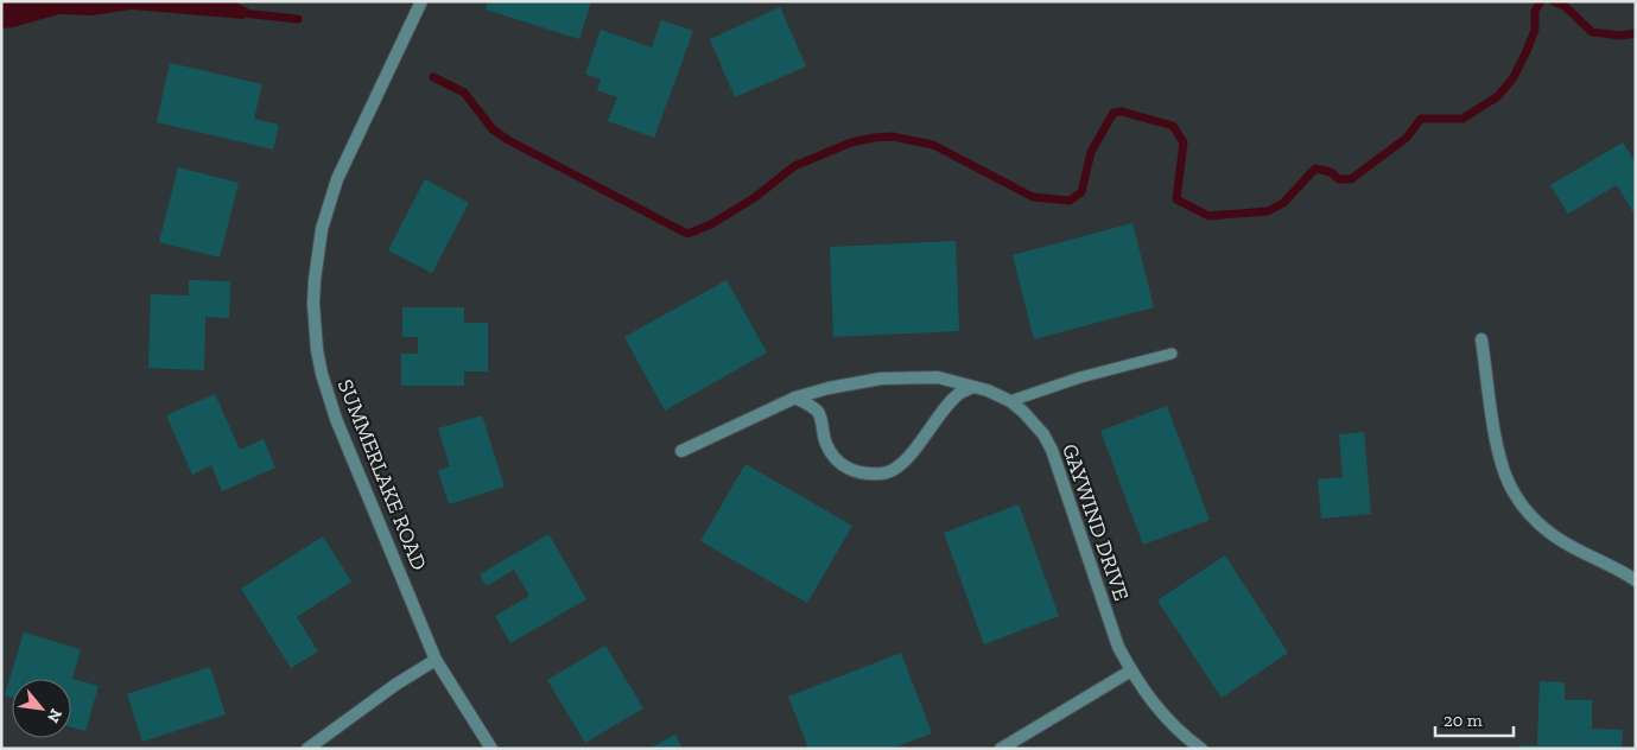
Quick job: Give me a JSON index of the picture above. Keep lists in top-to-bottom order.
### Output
{
  "streets": {
    "street": ["SUMMERLAKE ROAD", "GAYWIND DRIVE"]
  },
  "scale_bar": "20 m",
  "north": "bottom right"
}
